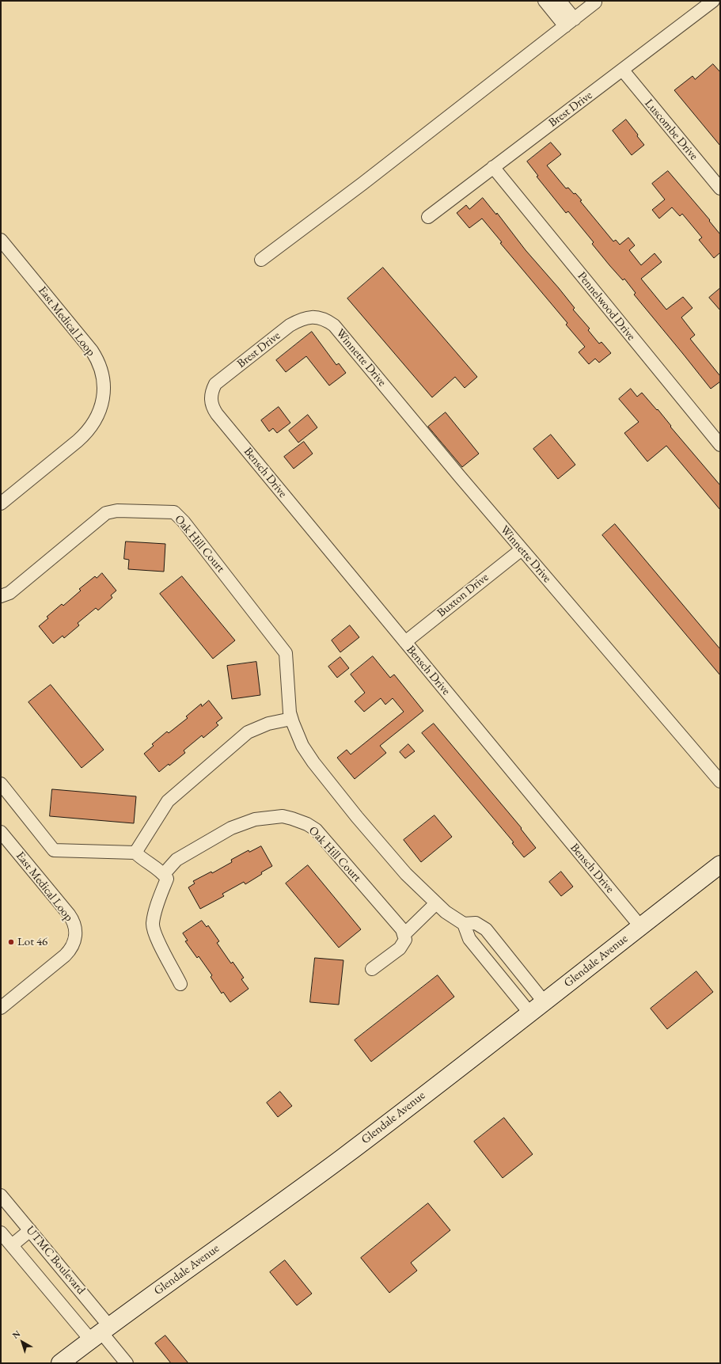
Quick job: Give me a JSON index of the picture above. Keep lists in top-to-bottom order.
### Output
{
  "streets": {
    "main road": ["Glendale Avenue"],
    "street": [
      "Brest Drive",
      "Luscombe Drive",
      "Pennelwood Drive",
      "East Medical Loop",
      "Winnette Drive",
      "Bensch Drive",
      "Oak Hill Court",
      "Buxton Drive",
      "UTMC Boulevard"
    ]
  },
  "crossings": [
    ["Brest Drive", "Luscombe Drive"],
    ["Brest Drive", "Pennelwood Drive"],
    ["Brest Drive", "Winnette Drive"],
    ["Brest Drive", "Bensch Drive"],
    ["Winnette Drive", "Buxton Drive"],
    ["Bensch Drive", "Buxton Drive"],
    ["Bensch Drive", "Glendale Avenue"],
    ["Oak Hill Court", "Glendale Avenue"],
    ["Glendale Avenue", "UTMC Boulevard"]
  ],
  "places": ["Lot 46"],
  "north": "top left"
}
